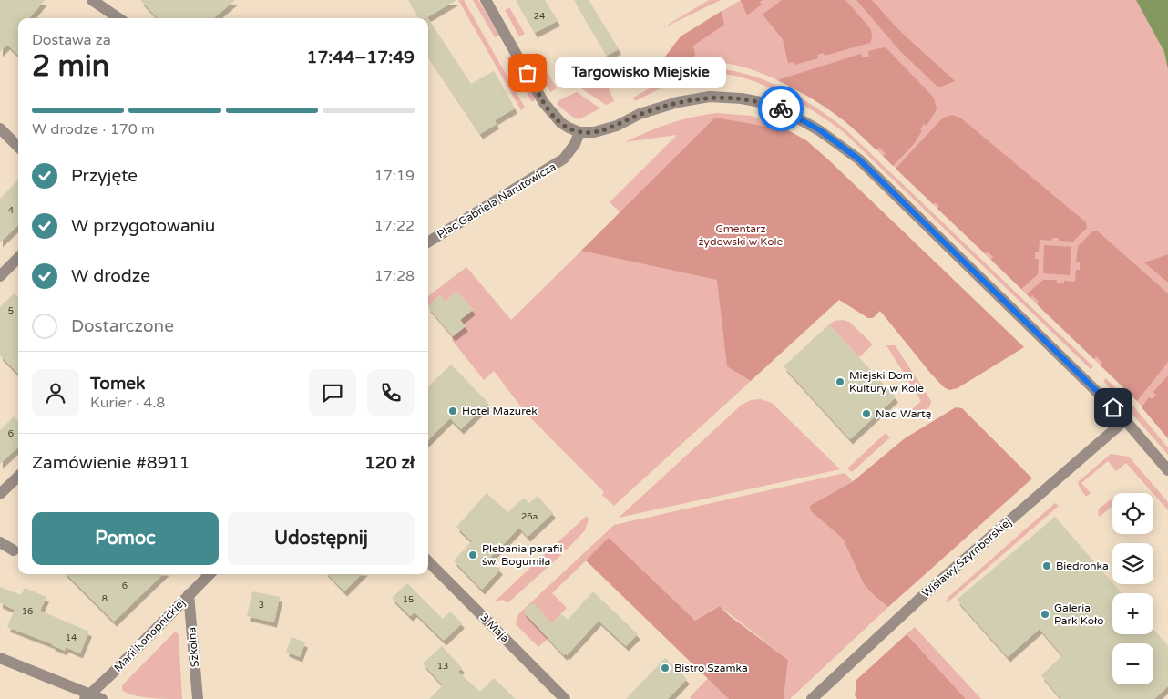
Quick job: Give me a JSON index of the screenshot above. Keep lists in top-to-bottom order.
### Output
{
  "streets": {
    "street": [
      "Plac Gabriela Narutowicza",
      "Wisławy Szymborskiej",
      "3 Maja",
      "Marii Konopnickiej",
      "Szkolna"
    ]
  },
  "crossings": [
    ["Marii Konopnickiej", "Szkolna"]
  ],
  "parks": ["Cmentarz żydowski w Kole"],
  "places": [
    "Targowisko Miejskie",
    "Miejski Dom Kultury w Kole",
    "Hotel Mazurek",
    "Nad Wartą",
    "Plebania parafii św. Bogumiła",
    "Biedronka",
    "Galeria Park Koło",
    "Bistro Szamka"
  ],
  "house_numbers": [
    "24",
    "4",
    "5",
    "6",
    "26a",
    "6",
    "8",
    "15",
    "3",
    "16",
    "14",
    "13"
  ],
  "page": {
    "heading": ["2 min", "Dostawa za", "17:44–17:49"],
    "panel": [
      "Tomek",
      "Kurier · 4.8",
      "Zamówienie #8911",
      "120 zł"
    ],
    "bubble": "Targowisko Miejskie",
    "bar": "W drodze · 170 m",
    "list": [
      ["Przyjęte", "17:19"],
      ["W przygotowaniu", "17:22"],
      ["W drodze", "17:28"],
      "Dostarczone"
    ],
    "map_buttons": ["+", "−"],
    "buttons": ["Pomoc", "Udostępnij"]
  }
}
